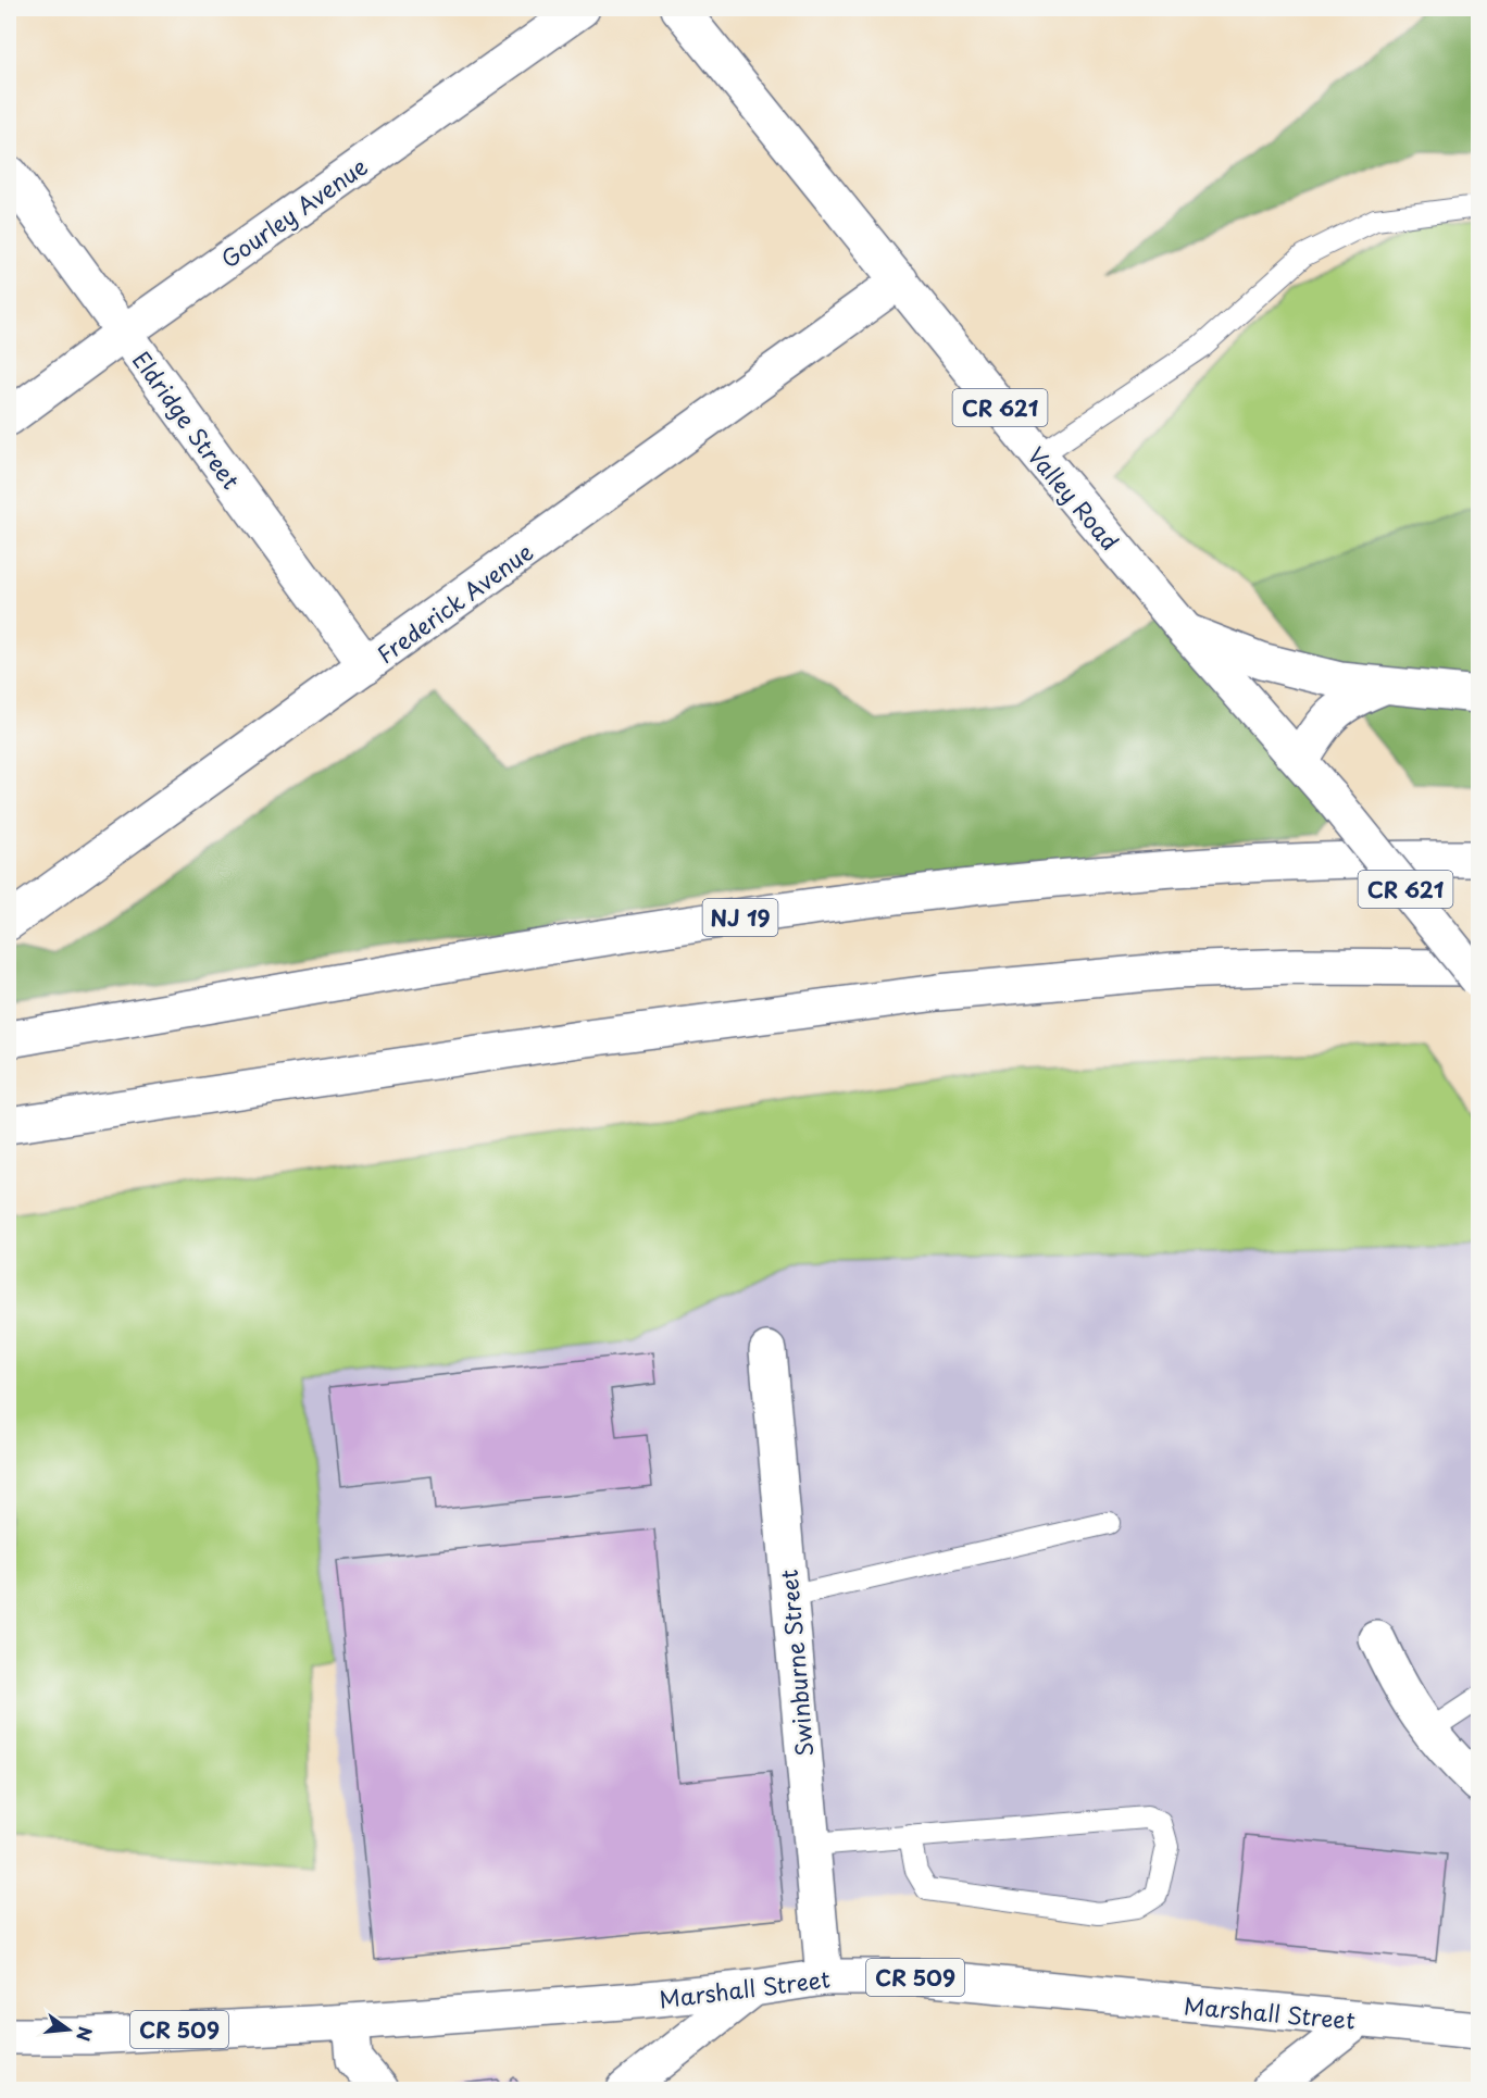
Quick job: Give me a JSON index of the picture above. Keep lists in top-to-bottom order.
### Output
{
  "streets": {
    "main road": [
      "Gourley Avenue",
      "CR 621",
      "Eldridge Street",
      "Valley Road",
      "Frederick Avenue",
      "NJ 19",
      "Swinburne Street",
      "CR 509",
      "Marshall Street"
    ]
  },
  "crossings": [
    ["Gourley Avenue", "Eldridge Street"],
    ["Eldridge Street", "Frederick Avenue"],
    ["Valley Road", "Frederick Avenue"],
    ["Swinburne Street", "Marshall Street"]
  ],
  "north": "right"
}
